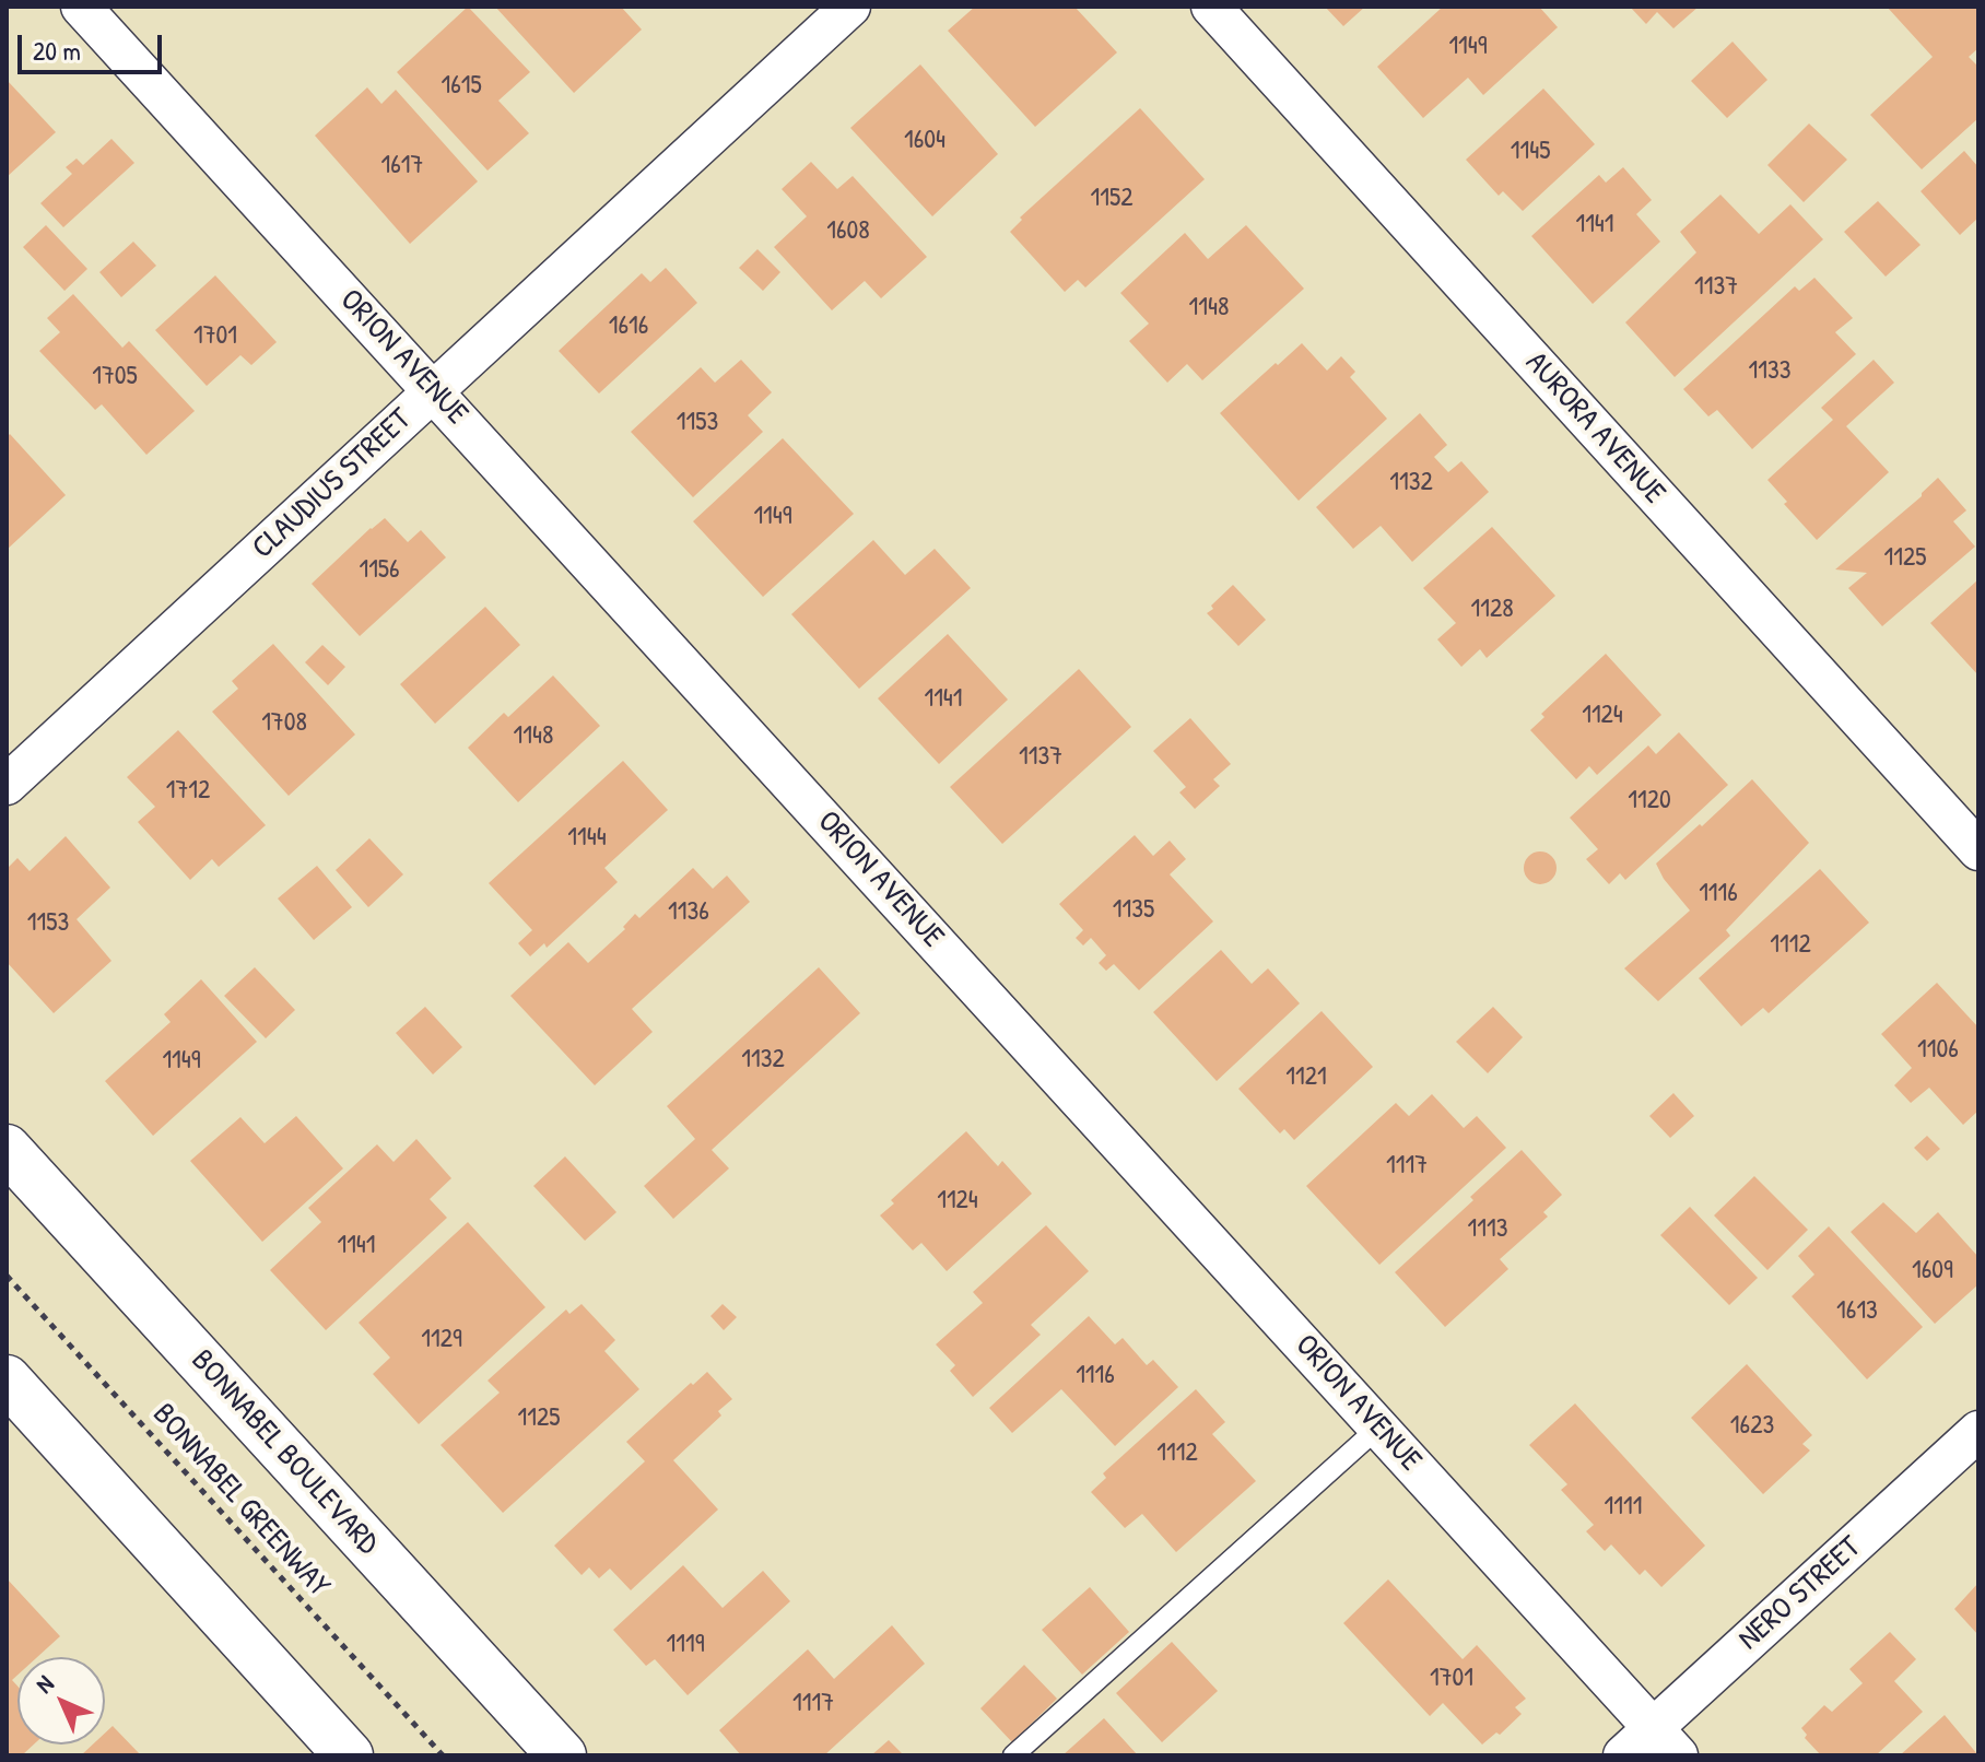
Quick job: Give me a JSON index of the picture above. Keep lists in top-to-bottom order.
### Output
{
  "streets": {
    "main road": ["BONNABEL BOULEVARD"],
    "street": [
      "ORION AVENUE",
      "AURORA AVENUE",
      "CLAUDIUS STREET",
      "NERO STREET"
    ],
    "path": ["BONNABEL GREENWAY"]
  },
  "crossings": [
    ["ORION AVENUE", "CLAUDIUS STREET"],
    ["ORION AVENUE", "NERO STREET"]
  ],
  "house_numbers": [
    "1149",
    "1615",
    "1604",
    "1145",
    "1617",
    "1152",
    "1141",
    "1608",
    "1137",
    "1148",
    "1616",
    "1701",
    "1133",
    "1705",
    "1153",
    "1132",
    "1149",
    "1125",
    "1156",
    "1128",
    "1141",
    "1124",
    "1708",
    "1148",
    "1137",
    "1712",
    "1120",
    "1144",
    "1116",
    "1135",
    "1136",
    "1153",
    "1112",
    "1106",
    "1132",
    "1149",
    "1121",
    "1117",
    "1124",
    "1113",
    "1141",
    "1609",
    "1613",
    "1129",
    "1116",
    "1125",
    "1623",
    "1112",
    "1111",
    "1119",
    "1701",
    "1117"
  ],
  "scale_bar": "20 m",
  "north": "top left"
}
